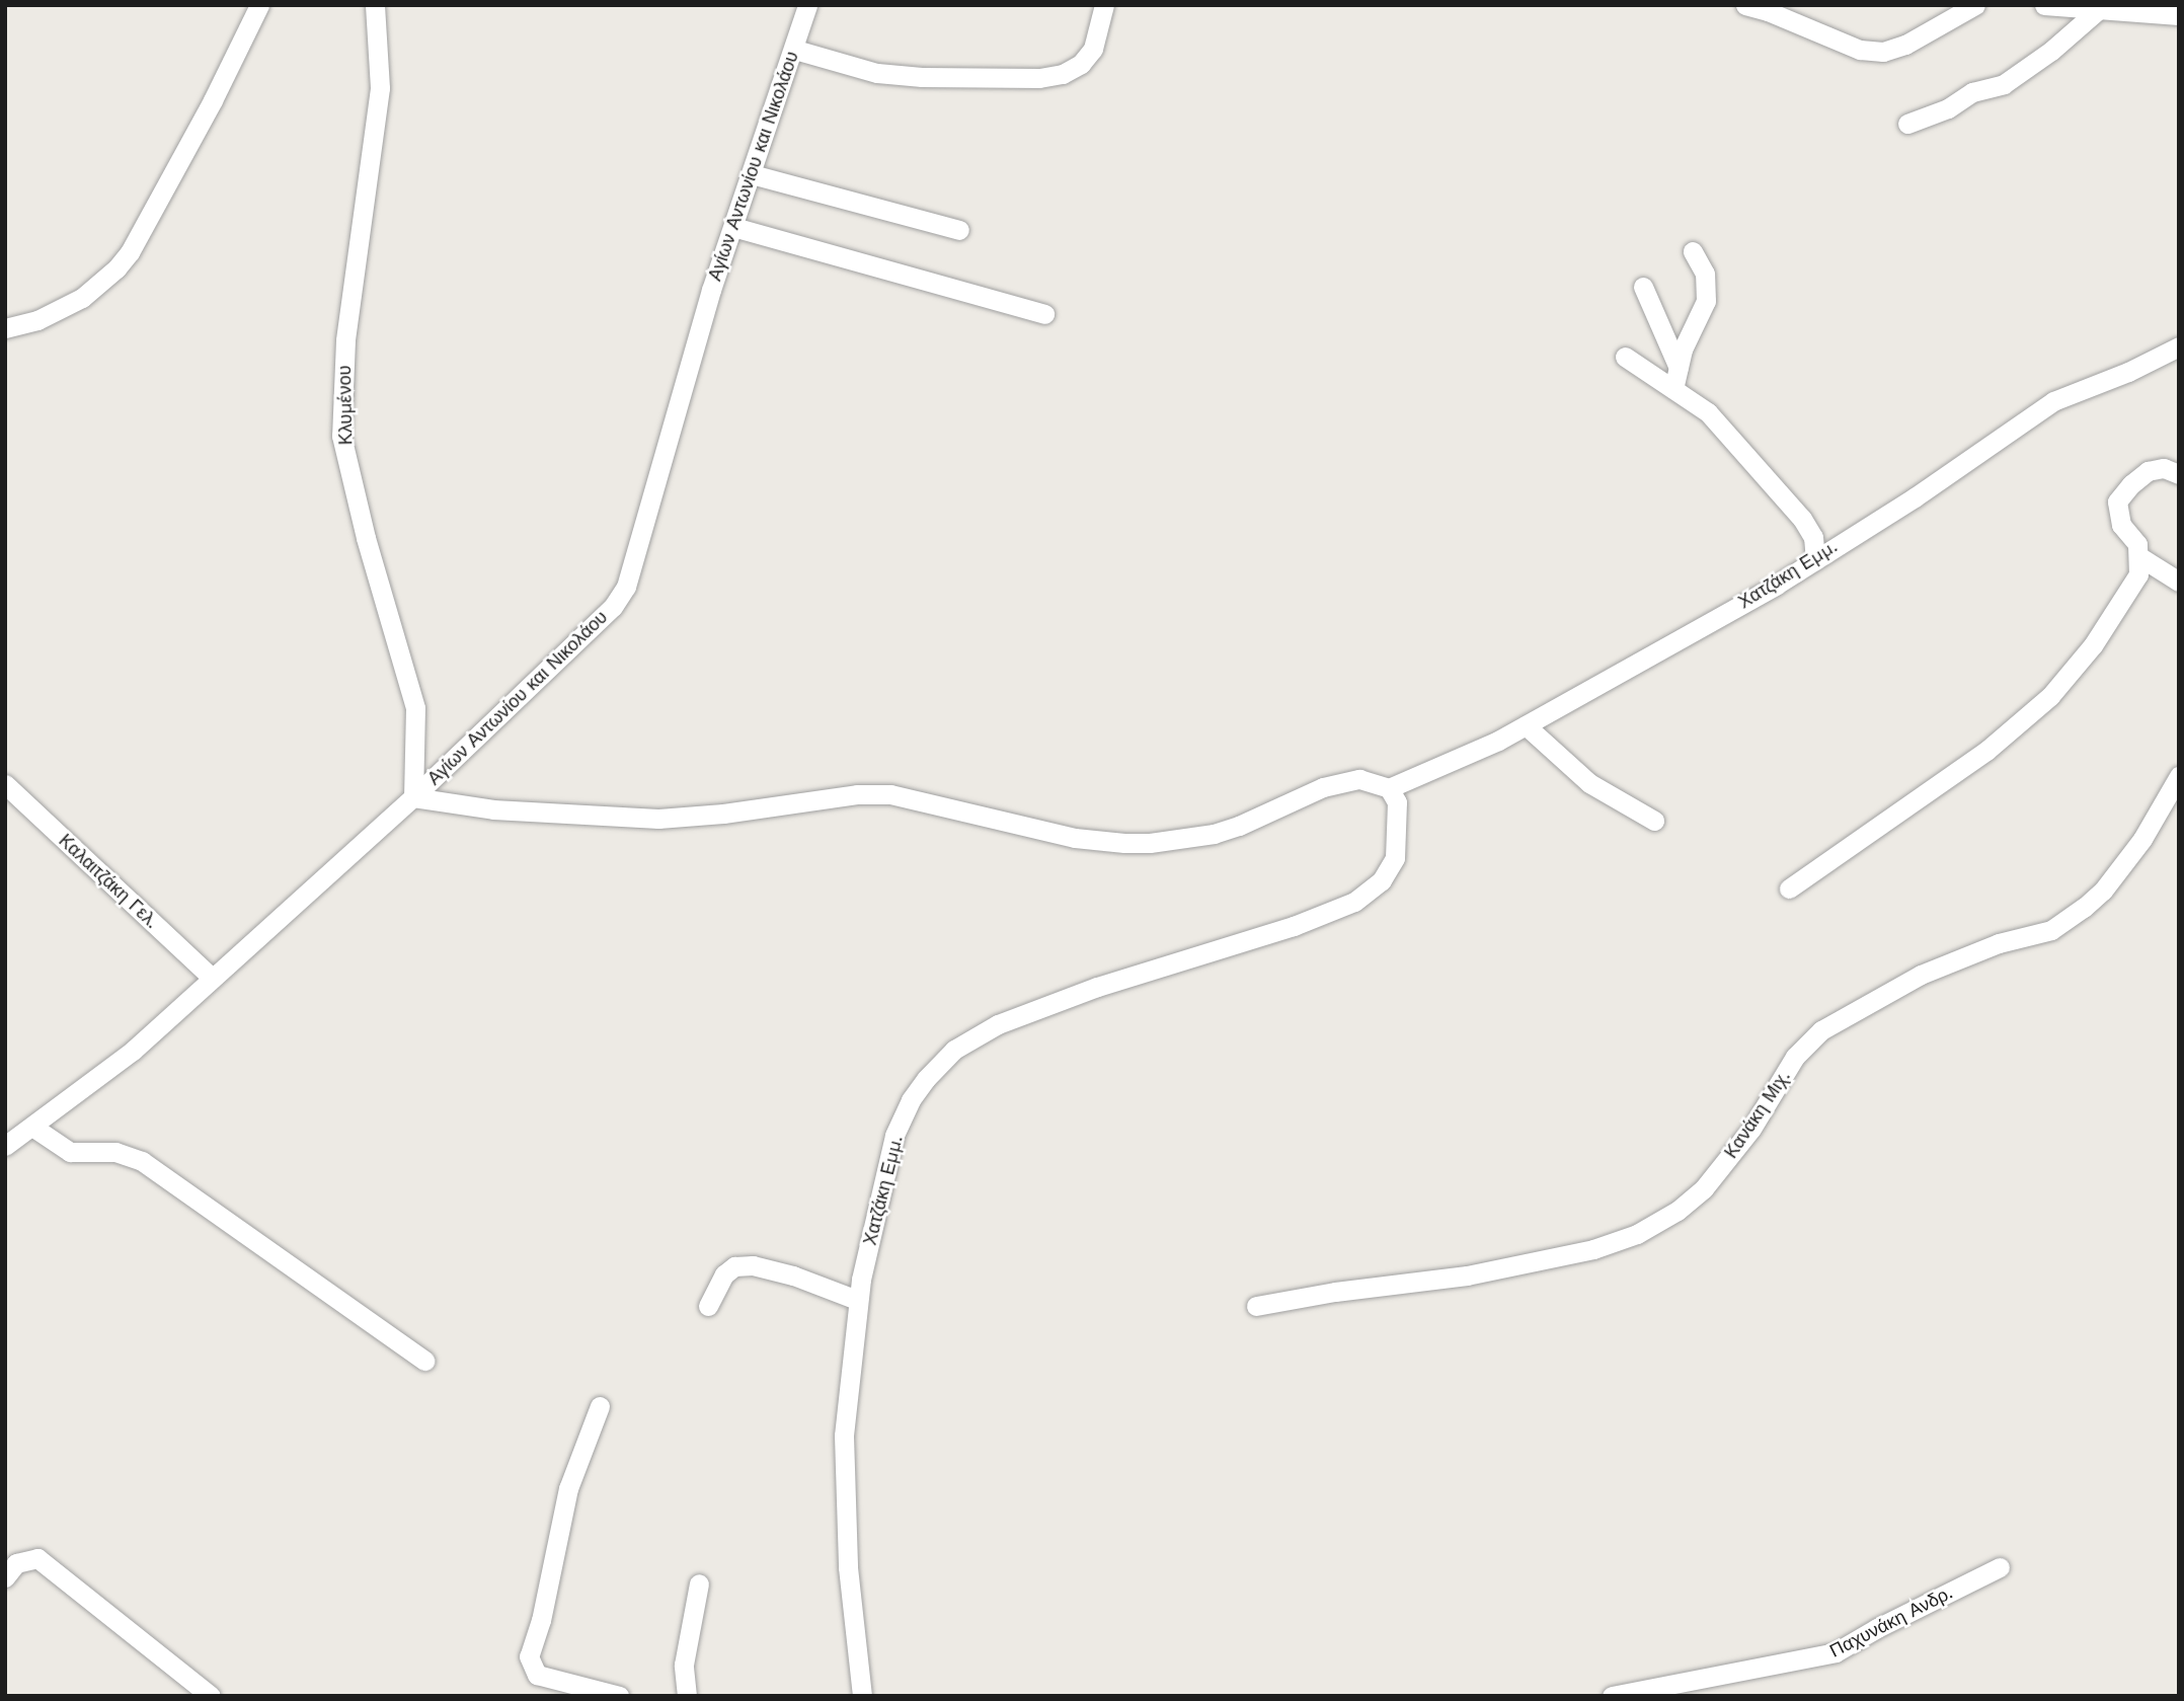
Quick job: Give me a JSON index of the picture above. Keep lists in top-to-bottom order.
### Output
{
  "streets": {
    "street": [
      "Αγίων Αντωνίου και Νικολάου",
      "Κλυμένου",
      "Χατζάκη Εμμ.",
      "Καλαιτζάκη Γελ.",
      "Κανάκη Μιχ.",
      "Παχυνάκη Ανδρ."
    ]
  },
  "crossings": [
    ["Αγίων Αντωνίου και Νικολάου", "Κλυμένου"],
    ["Αγίων Αντωνίου και Νικολάου", "Καλαιτζάκη Γελ."]
  ]
}
